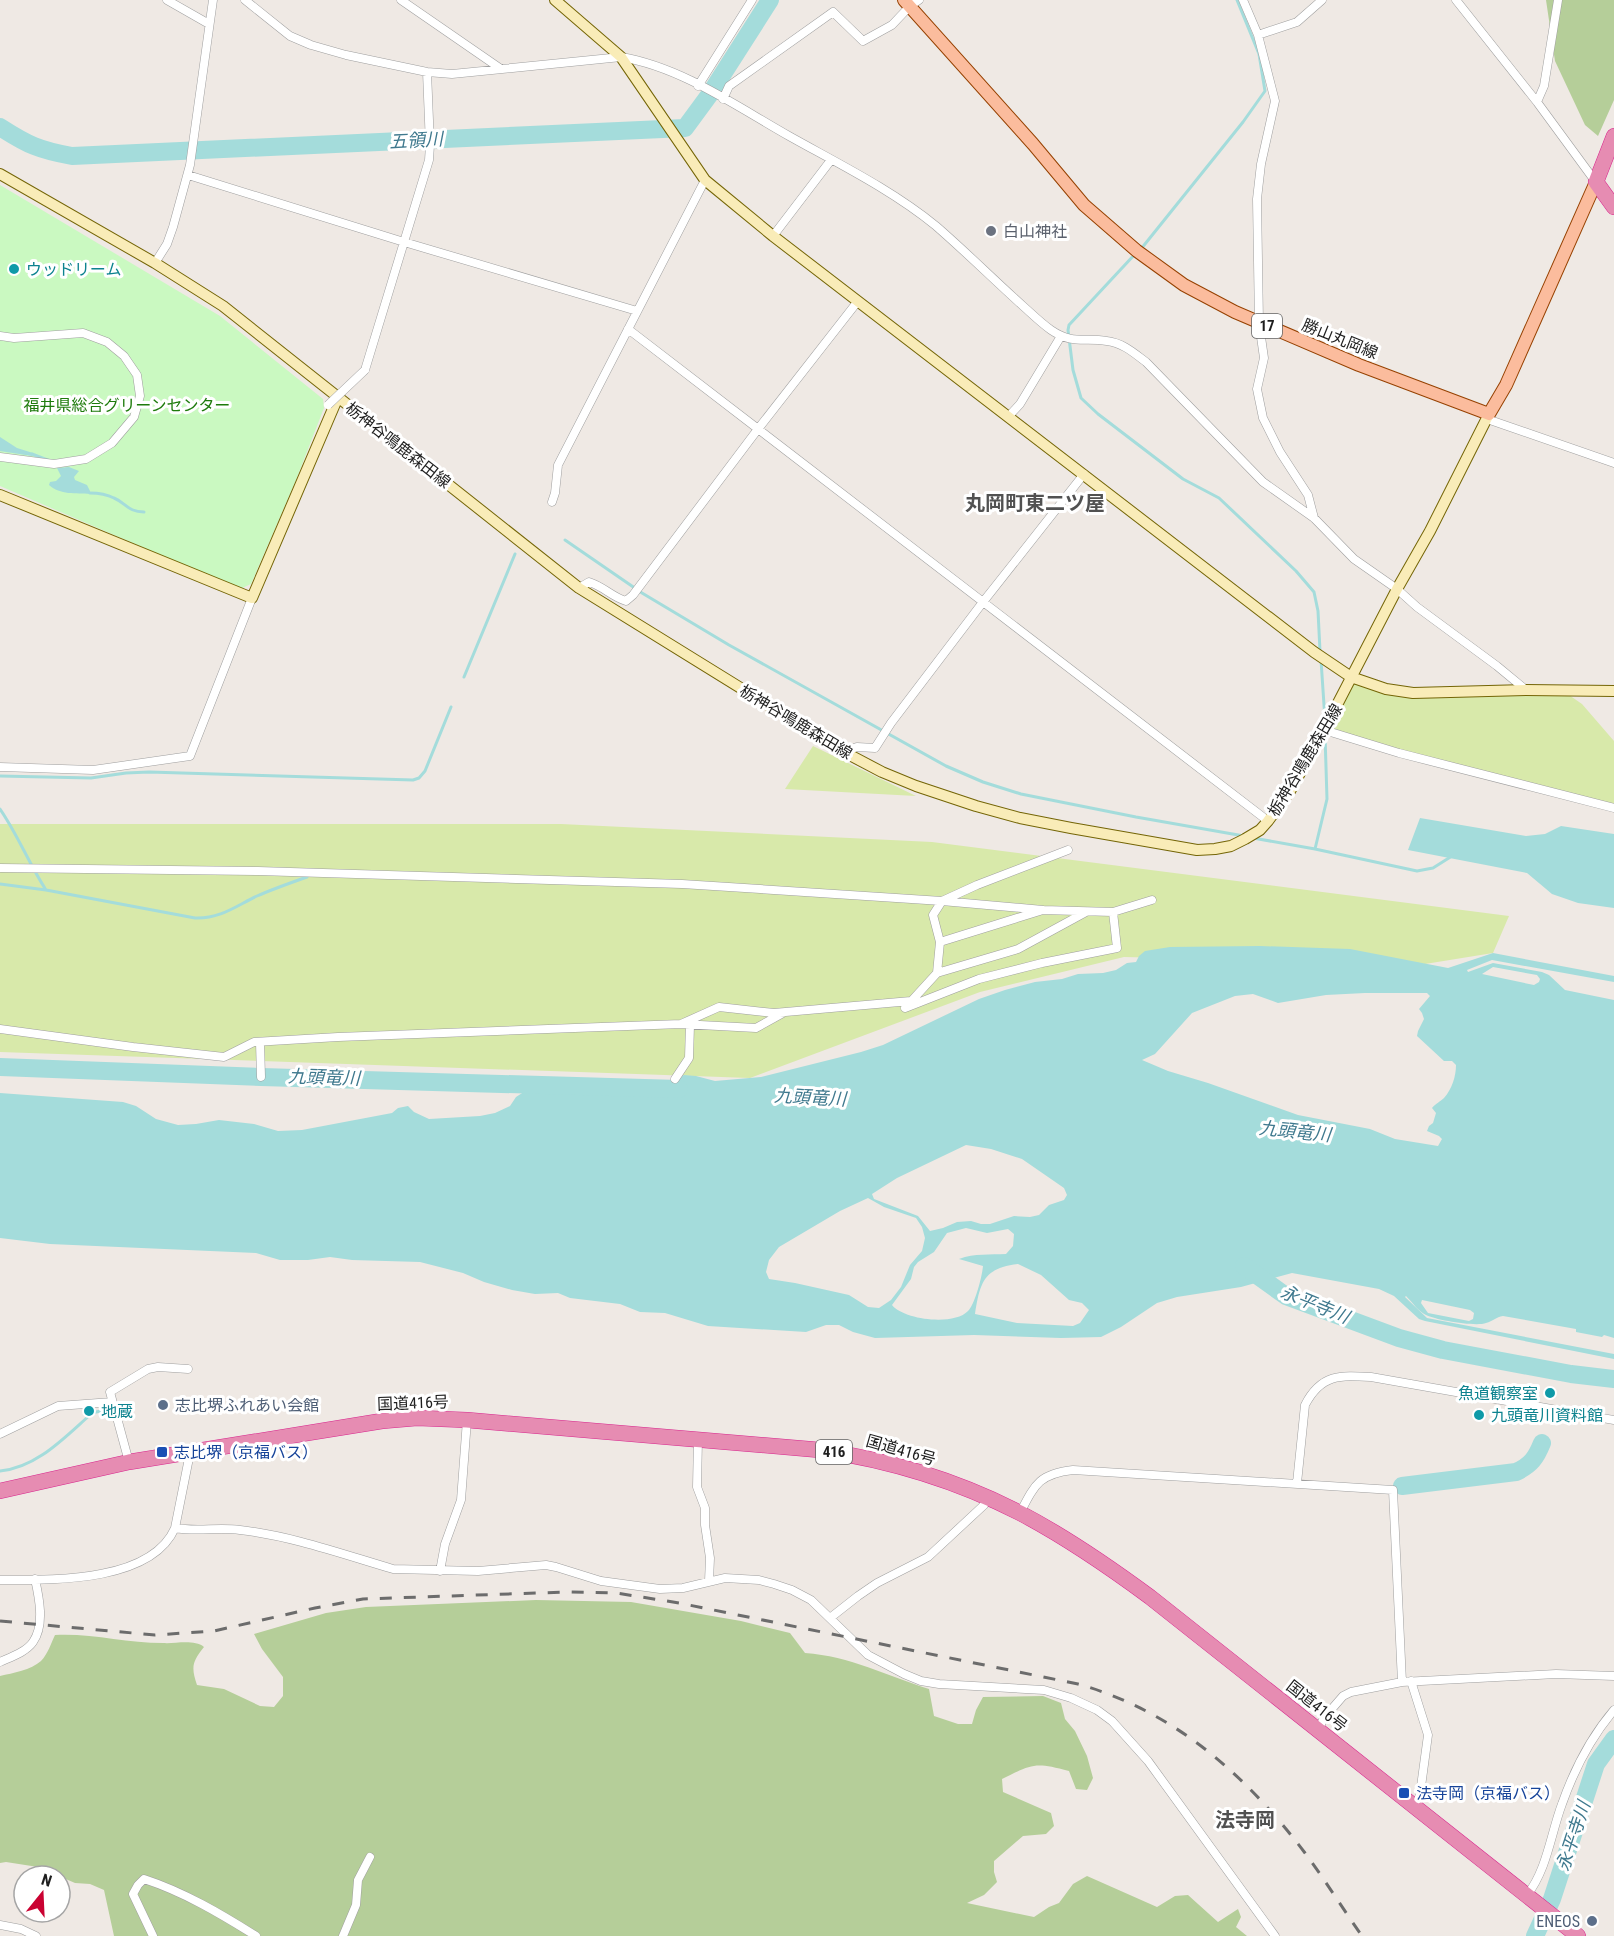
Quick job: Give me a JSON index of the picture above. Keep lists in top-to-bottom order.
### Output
{
  "streets": {
    "highway": ["国道416号", "416"],
    "main road": ["17", "勝山丸岡線", "栃神谷鳴鹿森田線"]
  },
  "crossings": [
    ["勝山丸岡線", "栃神谷鳴鹿森田線"]
  ],
  "districts": ["丸岡町東二ツ屋", "法寺岡"],
  "water": ["五領川", "九頭竜川", "永平寺川"],
  "parks": ["福井県総合グリーンセンター"],
  "places": {
    "other": [
      "白山神社",
      "ウッドリーム",
      "魚道観察室",
      "志比堺ふれあい会館",
      "地蔵",
      "九頭竜川資料館",
      "ENEOS"
    ],
    "transit": ["志比堺（京福バス）", "法寺岡（京福バス）"]
  },
  "north": "top"
}
